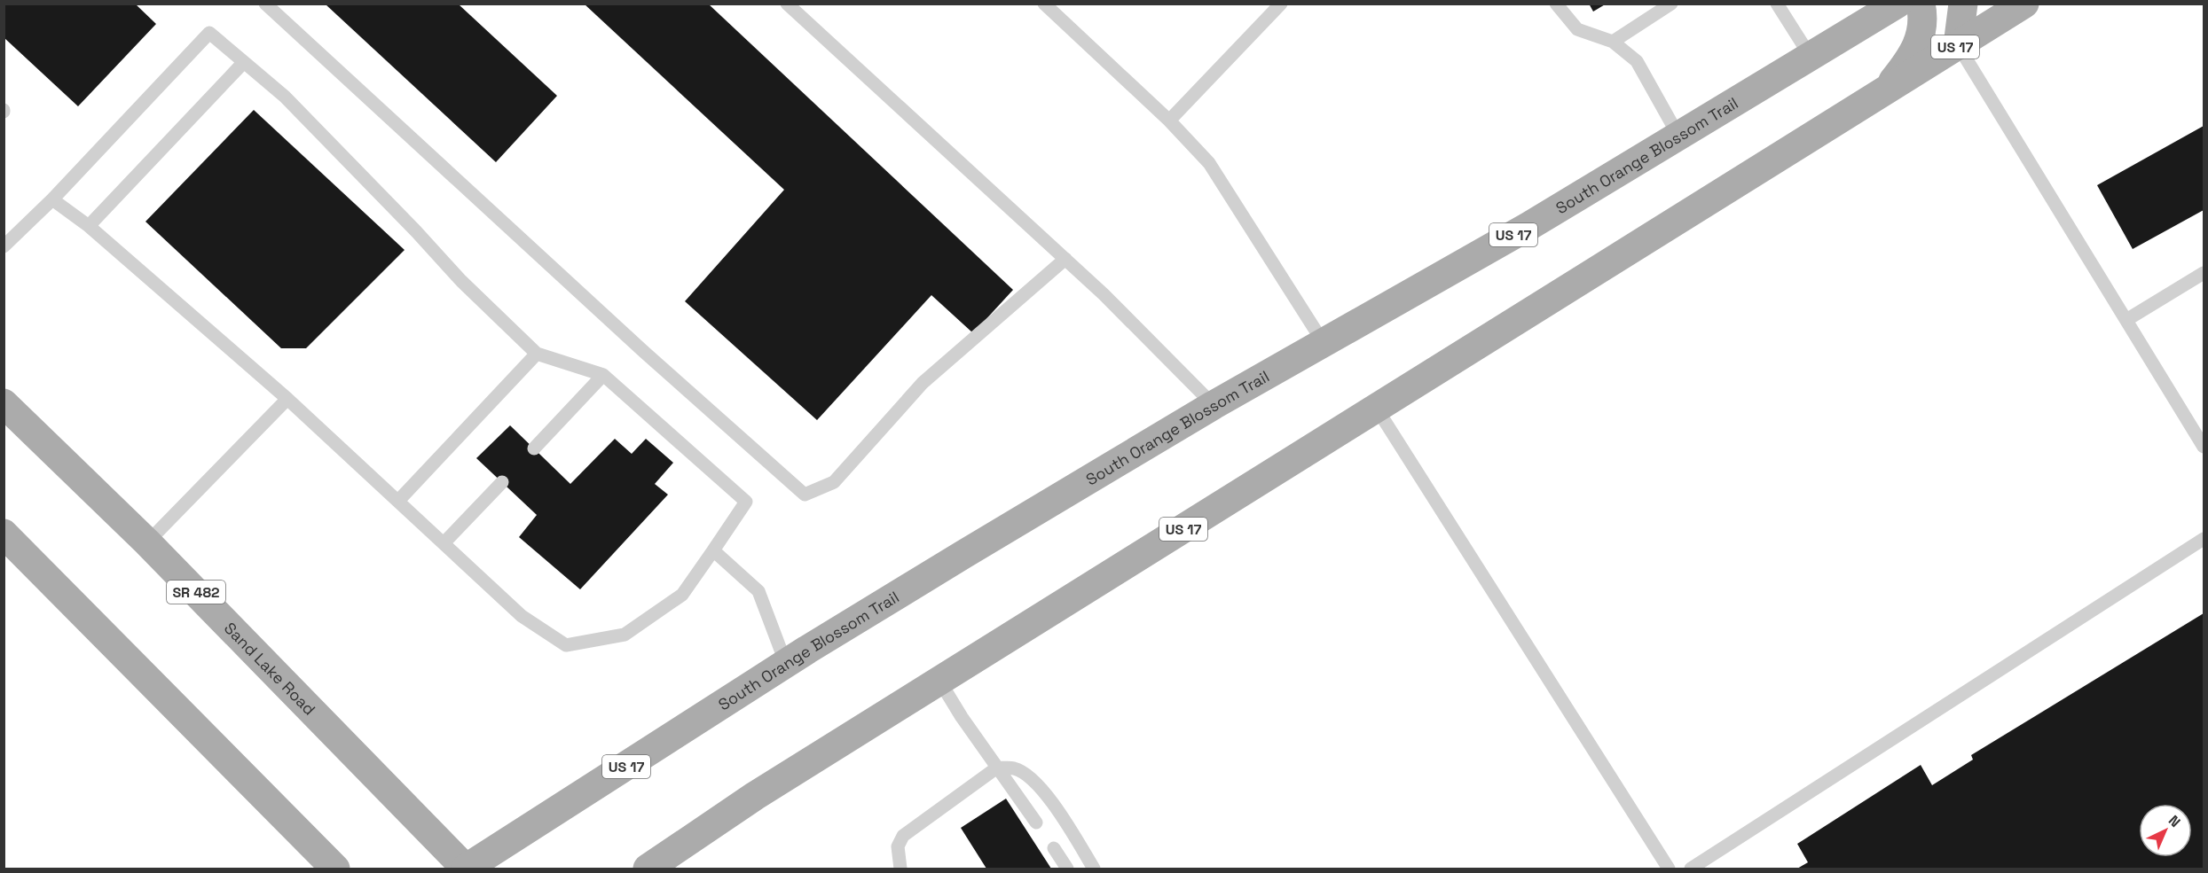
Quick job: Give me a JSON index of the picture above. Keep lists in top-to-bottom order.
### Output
{
  "streets": {
    "main road": [
      "US 17",
      "South Orange Blossom Trail",
      "SR 482",
      "Sand Lake Road"
    ]
  },
  "crossings": [
    ["South Orange Blossom Trail", "Sand Lake Road"]
  ],
  "north": "top right"
}
